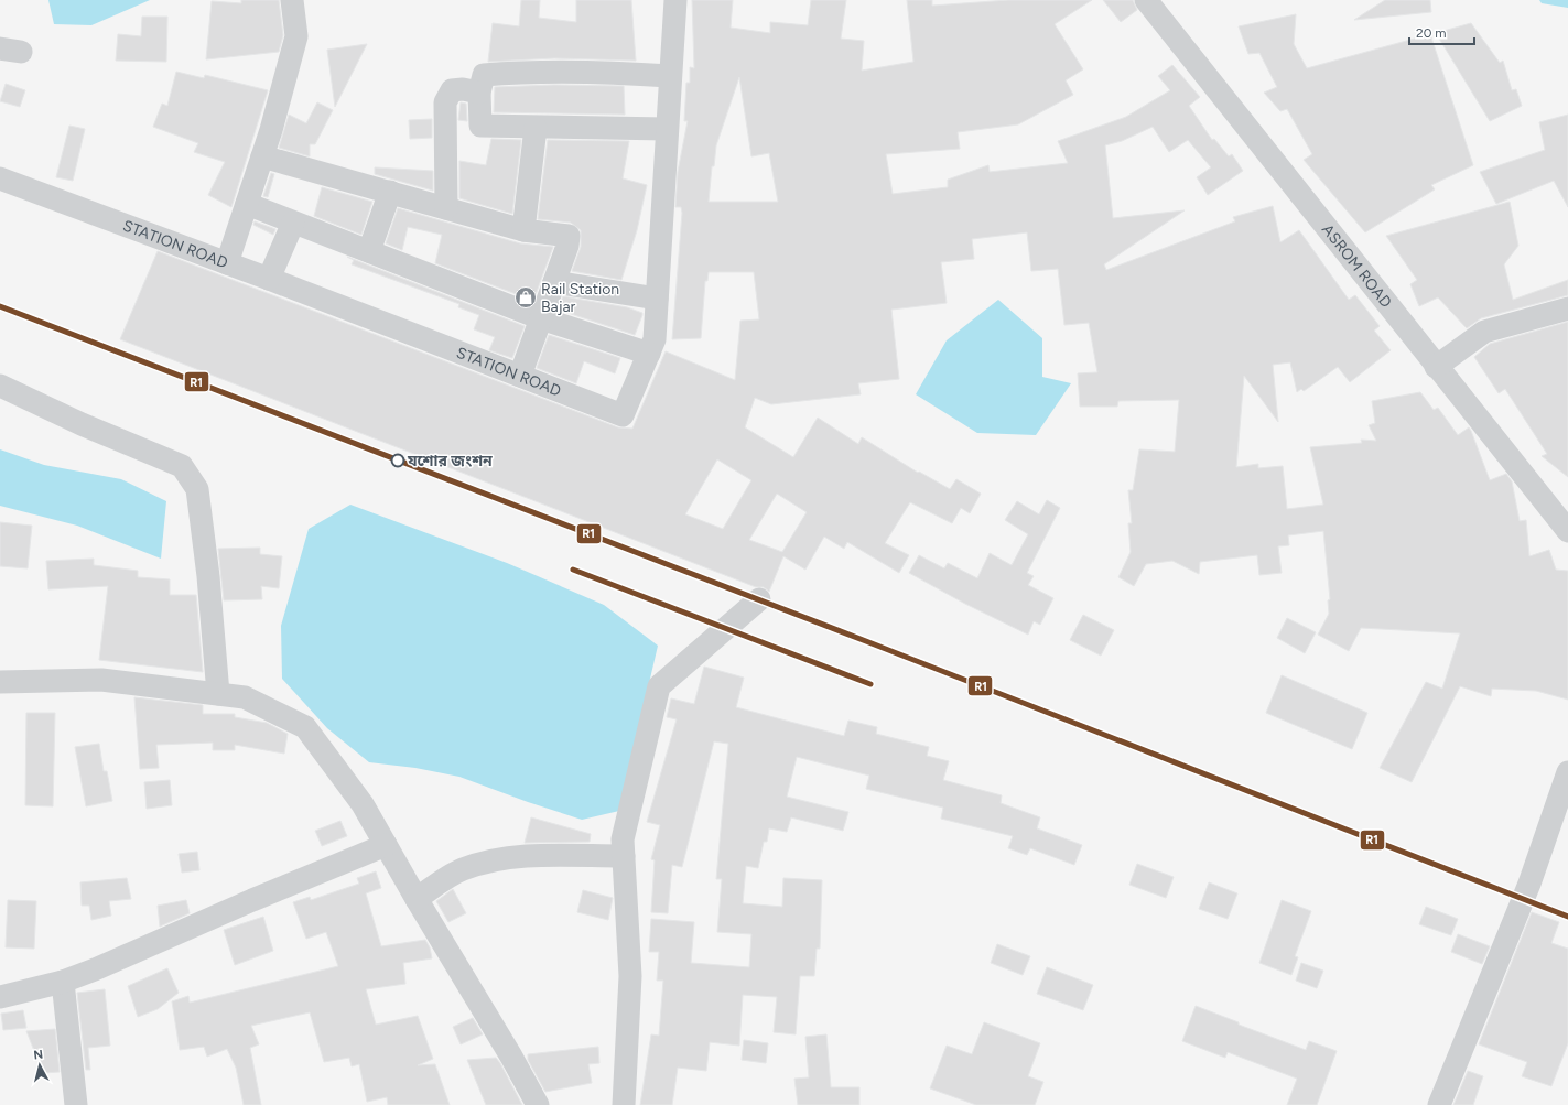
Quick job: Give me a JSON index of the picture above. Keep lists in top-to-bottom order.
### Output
{
  "streets": {
    "street": ["STATION ROAD", "ASROM ROAD"]
  },
  "places": {
    "shop": ["Rail Station Bajar"],
    "other": ["যশোর জংশন"]
  },
  "lines": ["transit line R1"],
  "scale_bar": "20 m",
  "north": "top"
}
